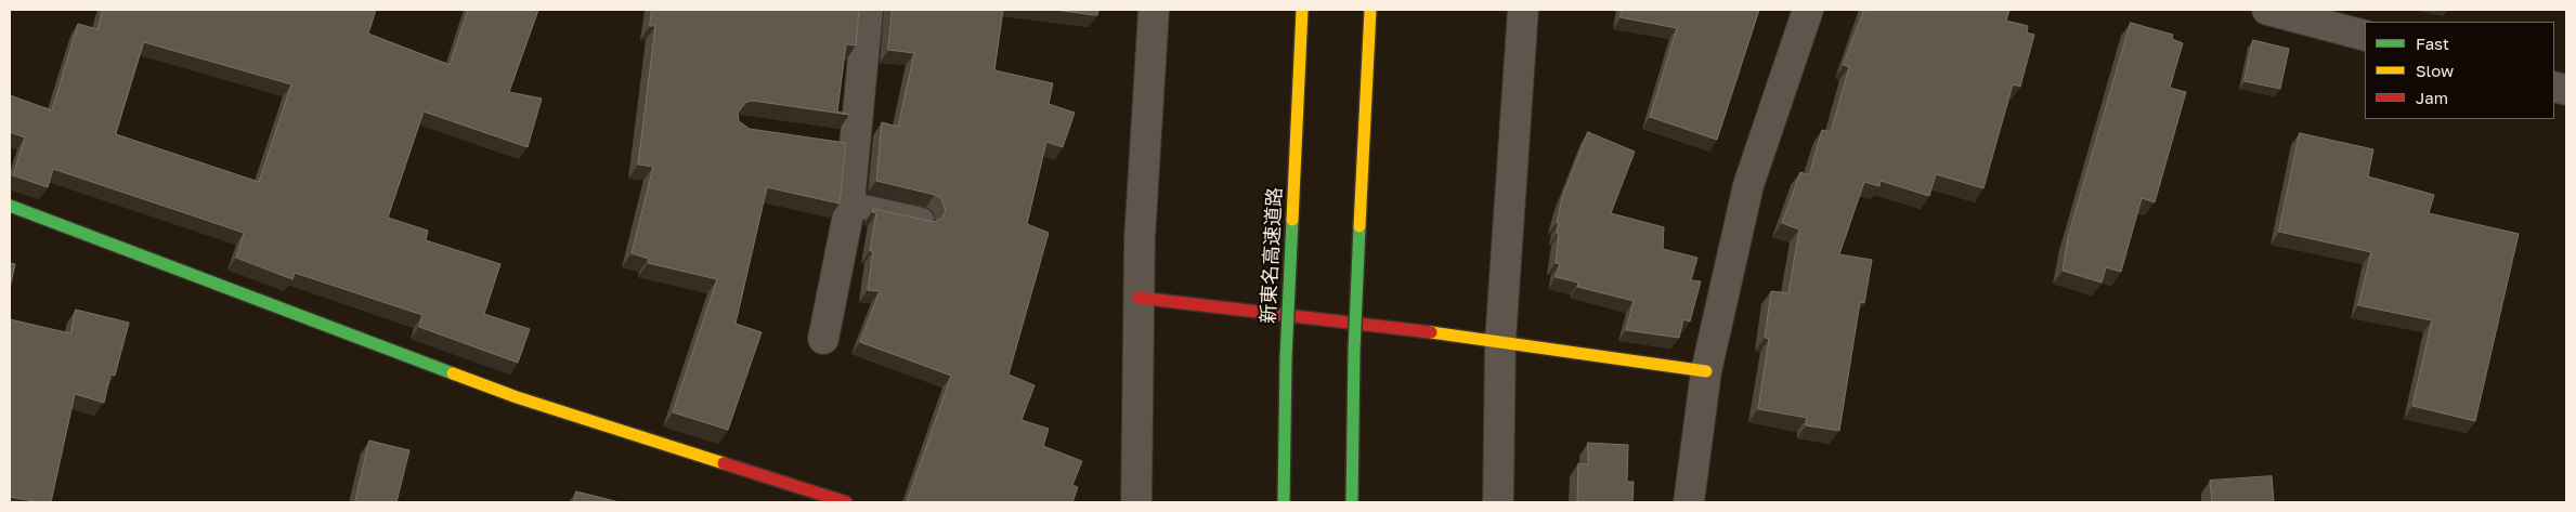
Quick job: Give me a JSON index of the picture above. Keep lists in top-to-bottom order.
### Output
{
  "streets": {
    "main road": ["新東名高速道路"]
  },
  "legend": ["Fast", "Slow", "Jam"]
}
